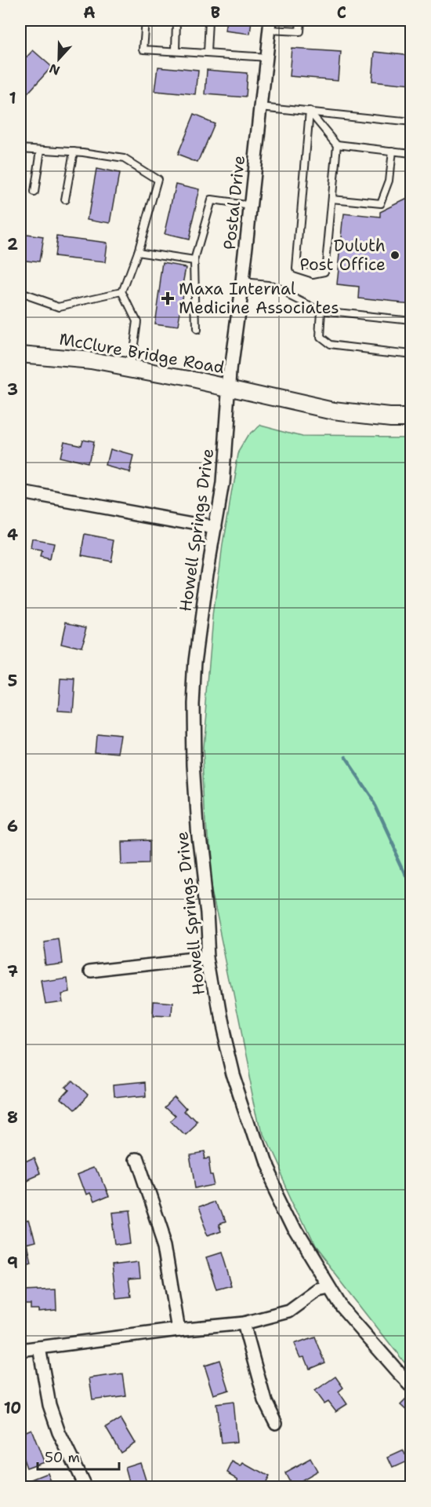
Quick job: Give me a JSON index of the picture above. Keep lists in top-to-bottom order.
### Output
{
  "streets": {
    "street": ["Postal Drive", "McClure Bridge Road", "Howell Springs Drive"]
  },
  "crossings": [
    ["Postal Drive", "McClure Bridge Road"],
    ["Postal Drive", "Howell Springs Drive"],
    ["McClure Bridge Road", "Howell Springs Drive"]
  ],
  "places": {
    "other": ["Duluth Post Office"],
    "health": ["Maxa Internal Medicine Associates"]
  },
  "scale_bar": "50 m",
  "north": "bottom",
  "grid": {
    "columns": ["A", "B", "C"],
    "rows": [
      "1",
      "2",
      "3",
      "4",
      "5",
      "6",
      "7",
      "8",
      "9",
      "10"
    ]
  }
}
